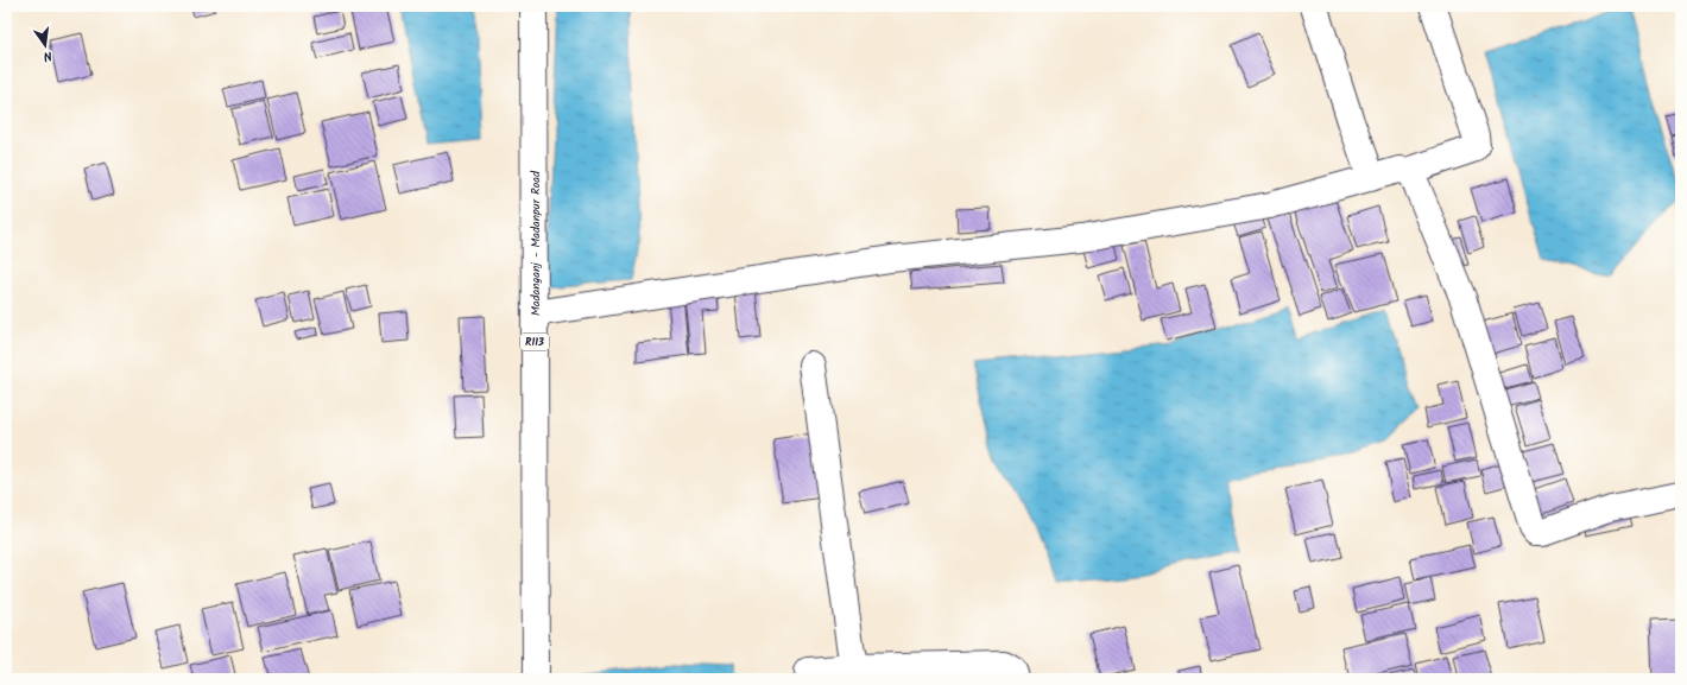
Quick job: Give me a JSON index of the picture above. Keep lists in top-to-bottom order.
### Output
{
  "streets": {
    "street": ["Madanganj - Madanpur Road", "R113"]
  },
  "north": "bottom"
}
